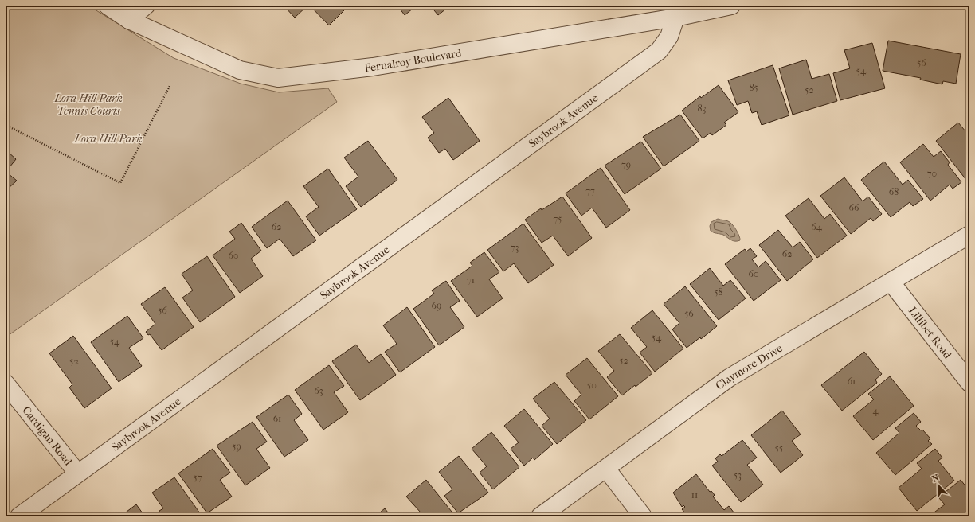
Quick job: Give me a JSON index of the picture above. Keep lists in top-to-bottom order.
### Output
{
  "streets": {
    "street": [
      "Fernalroy Boulevard",
      "Saybrook Avenue",
      "Lillibet Road",
      "Claymore Drive",
      "Cardigan Road"
    ]
  },
  "crossings": [
    ["Fernalroy Boulevard", "Saybrook Avenue"],
    ["Saybrook Avenue", "Cardigan Road"],
    ["Lillibet Road", "Claymore Drive"]
  ],
  "parks": ["Lora Hill Park Tennis Courts", "Lora Hill Park"],
  "house_numbers": [
    "56",
    "54",
    "85",
    "52",
    "83",
    "79",
    "70",
    "77",
    "68",
    "66",
    "75",
    "62",
    "64",
    "73",
    "62",
    "60",
    "60",
    "71",
    "58",
    "69",
    "56",
    "56",
    "54",
    "54",
    "52",
    "52",
    "61",
    "50",
    "63",
    "4",
    "61",
    "59",
    "55",
    "53",
    "57",
    "11"
  ],
  "north": "top"
}
